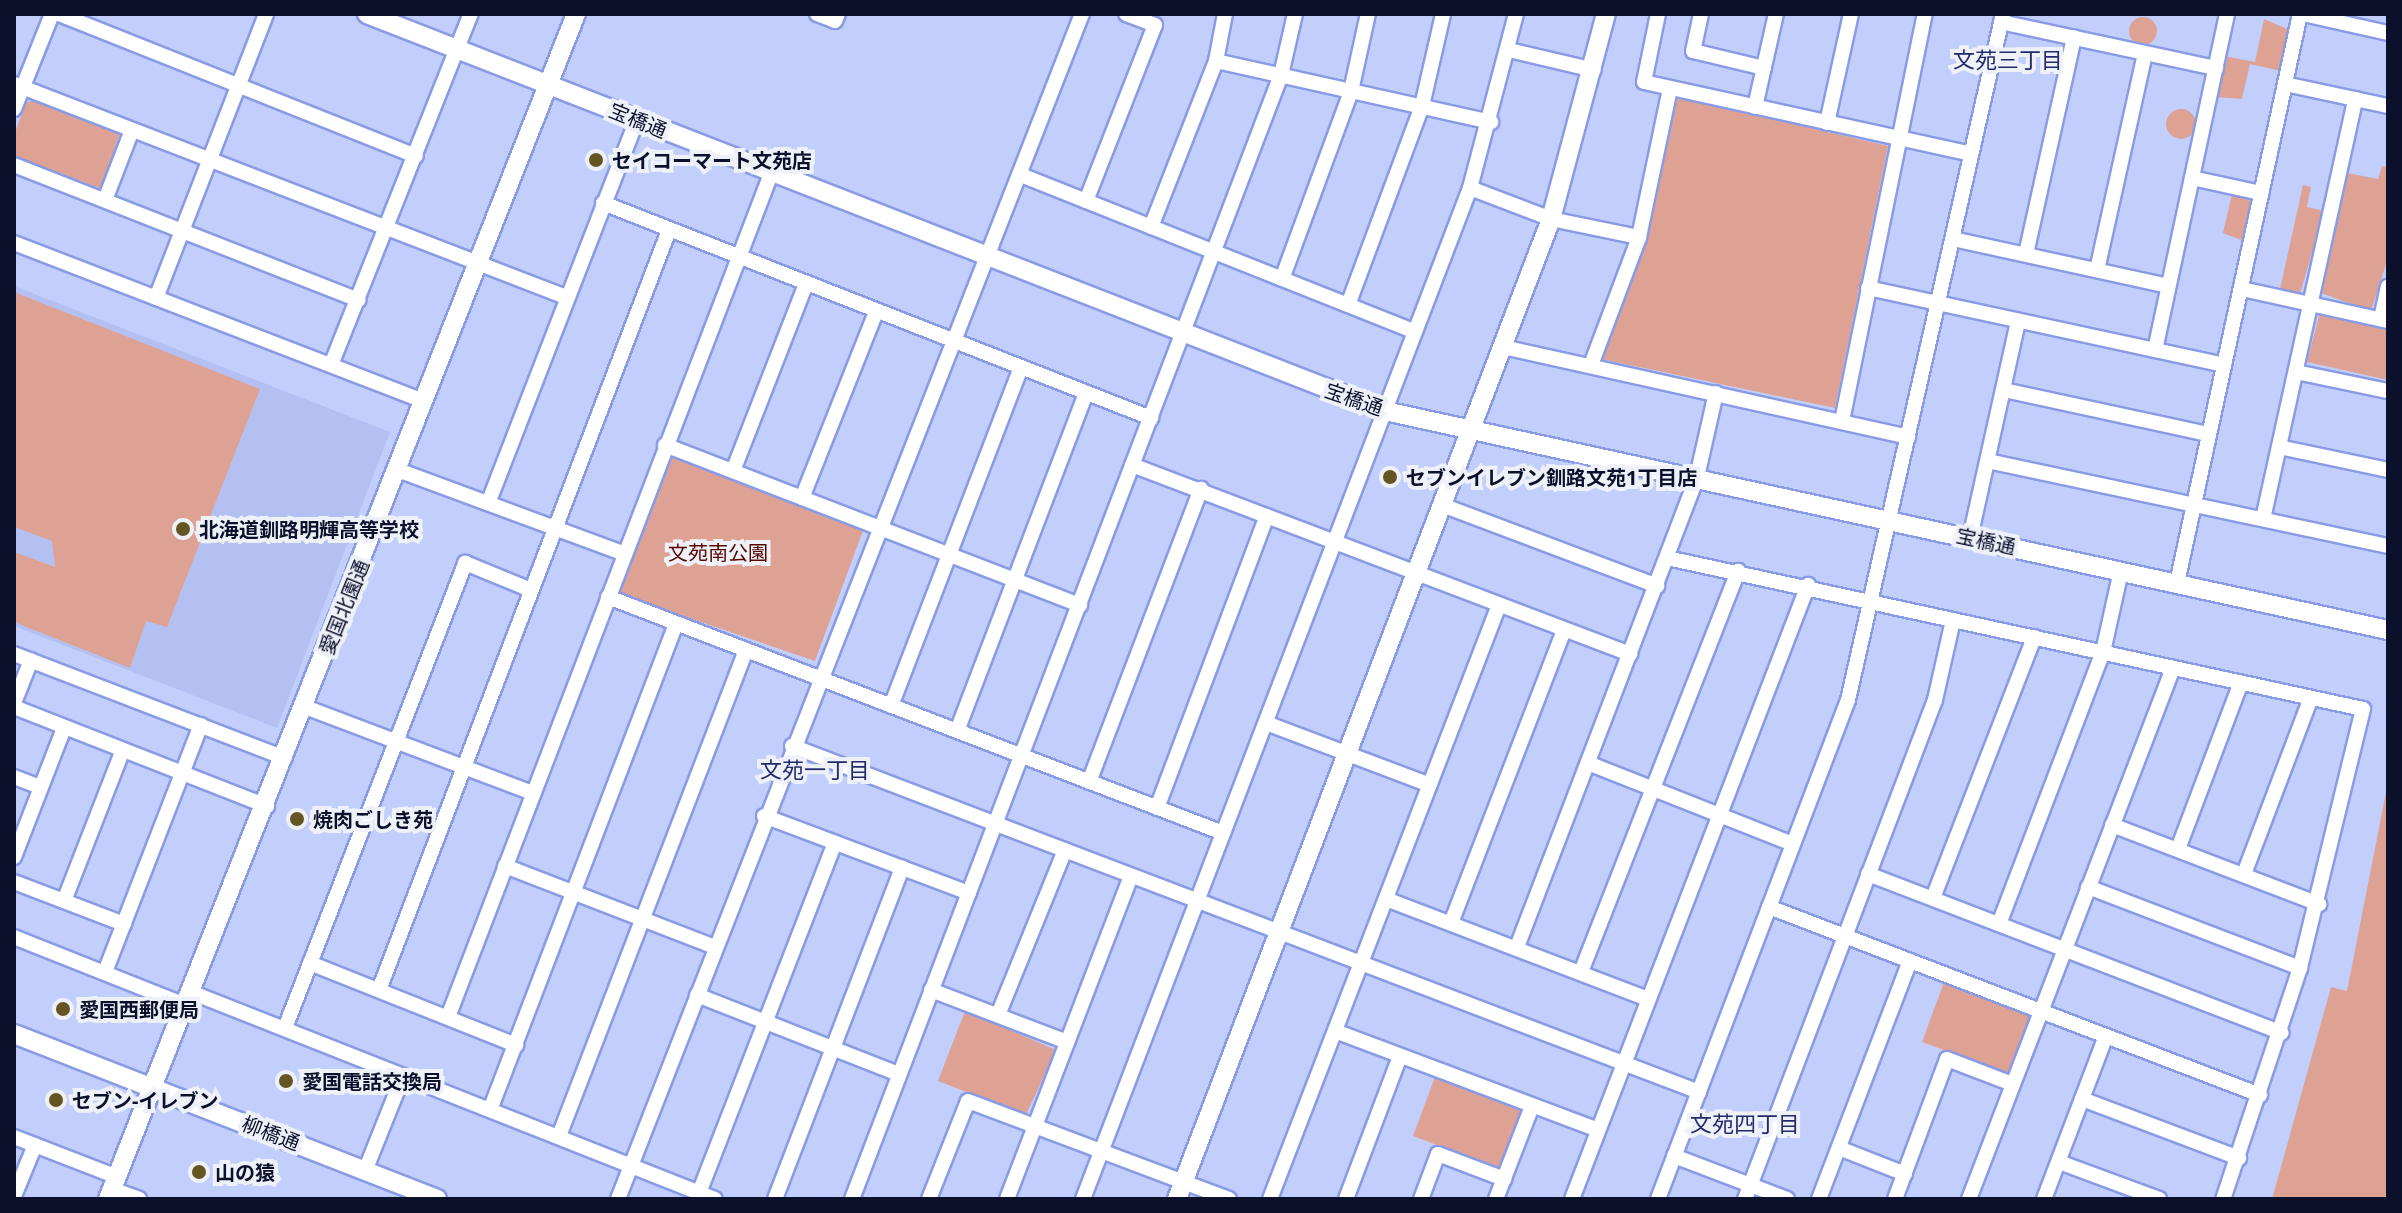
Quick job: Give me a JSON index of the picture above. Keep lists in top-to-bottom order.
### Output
{
  "streets": {
    "street": ["宝橋通", "愛国北園通", "柳橋通"]
  },
  "crossings": [
    ["宝橋通", "愛国北園通"],
    ["愛国北園通", "柳橋通"]
  ],
  "districts": ["文苑三丁目", "文苑一丁目", "文苑四丁目"],
  "parks": ["文苑南公園"],
  "places": [
    "セイコーマート文苑店",
    "セブンイレブン釧路文苑1丁目店",
    "北海道釧路明輝高等学校",
    "焼肉ごしき苑",
    "愛国西郵便局",
    "愛国電話交換局",
    "セブン-イレブン",
    "山の猿"
  ]
}
